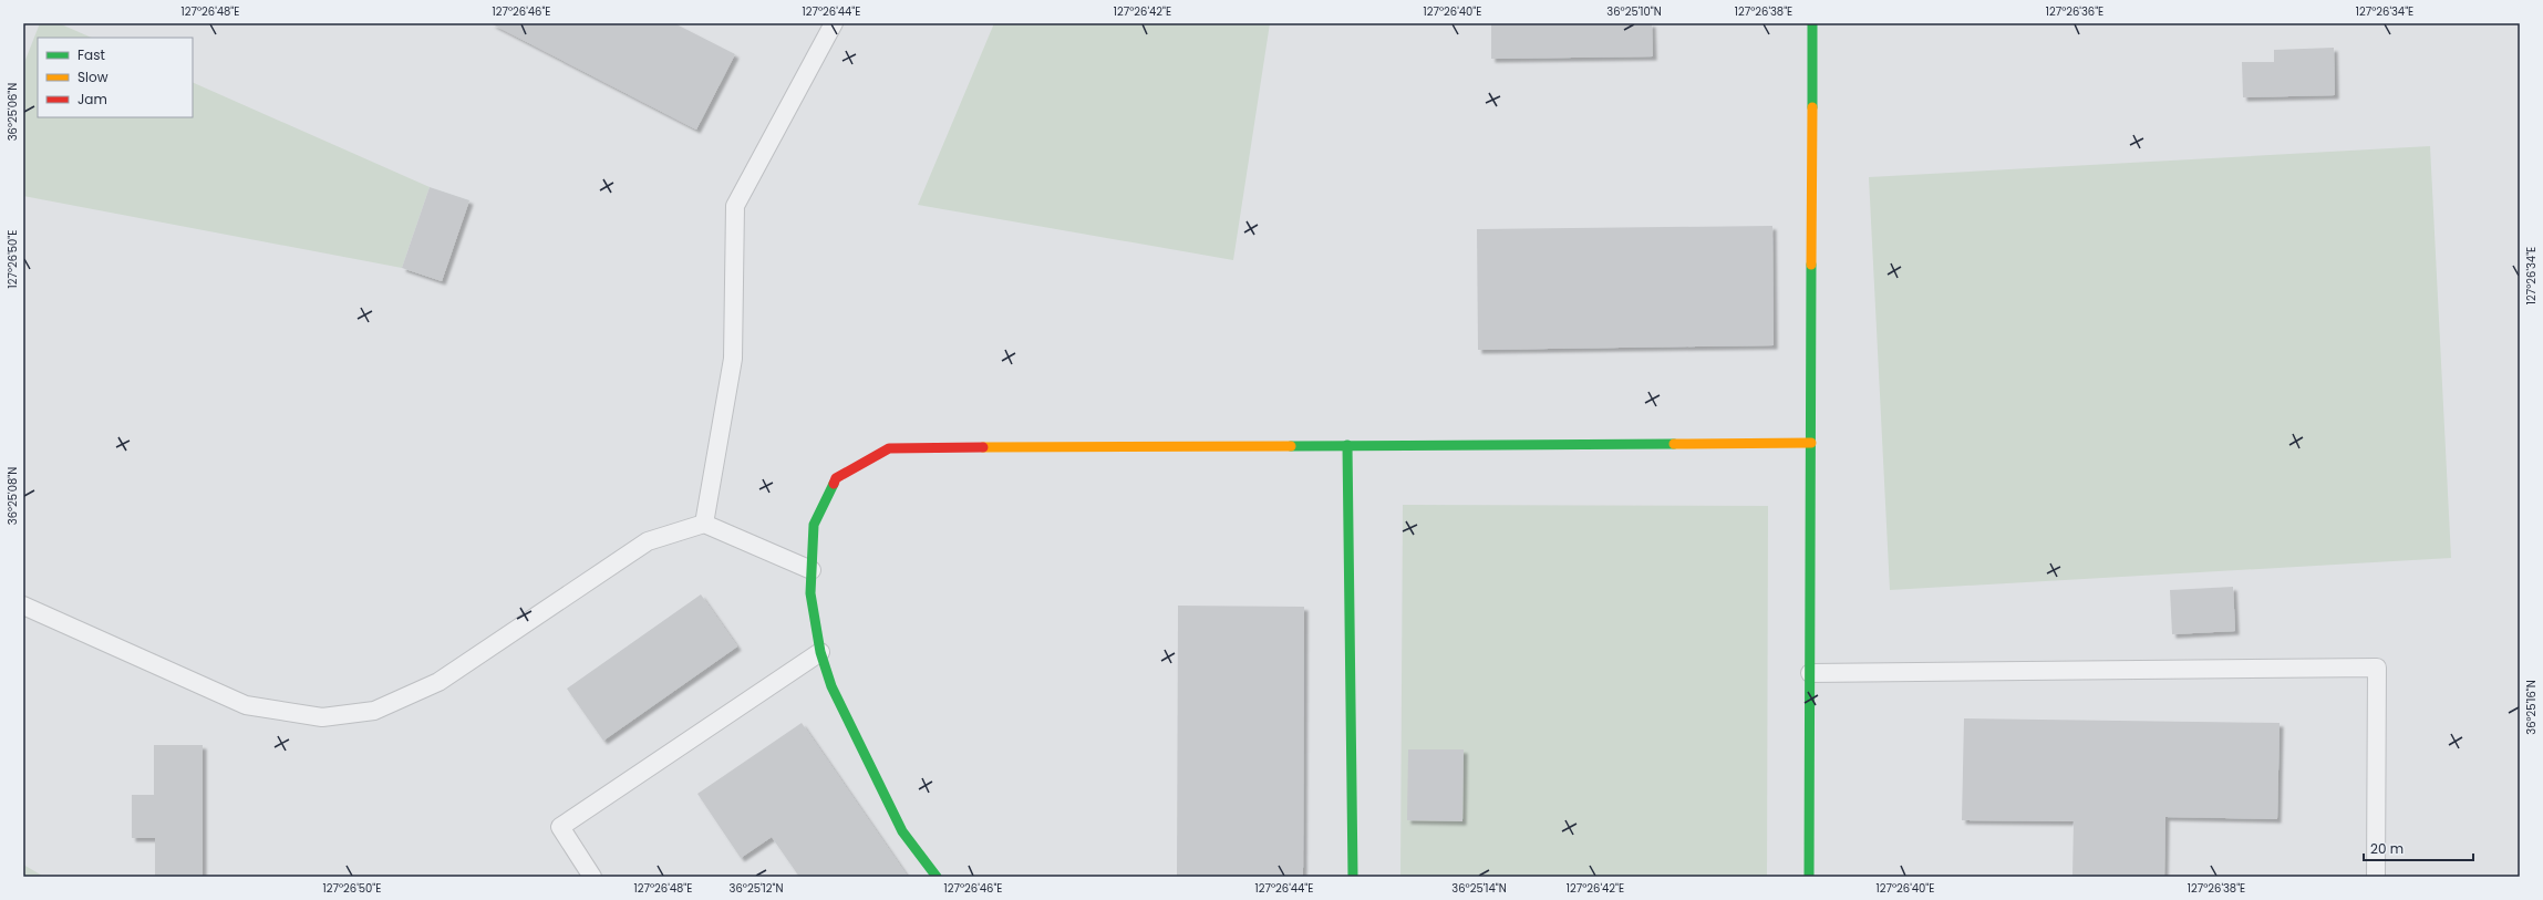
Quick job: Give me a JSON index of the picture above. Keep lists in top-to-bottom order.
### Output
{
  "legend": ["Fast", "Slow", "Jam"],
  "scale_bar": "20 m",
  "coordinates": [
    "127°26'48\"E",
    "127°26'46\"E",
    "127°26'44\"E",
    "127°26'42\"E",
    "127°26'40\"E",
    "36°25'10\"N",
    "127°26'38\"E",
    "127°26'36\"E",
    "127°26'34\"E",
    "36°25'06\"N",
    "127°26'50\"E",
    "36°25'08\"N",
    "36°25'16\"N",
    "36°25'12\"N",
    "36°25'14\"N"
  ]
}
